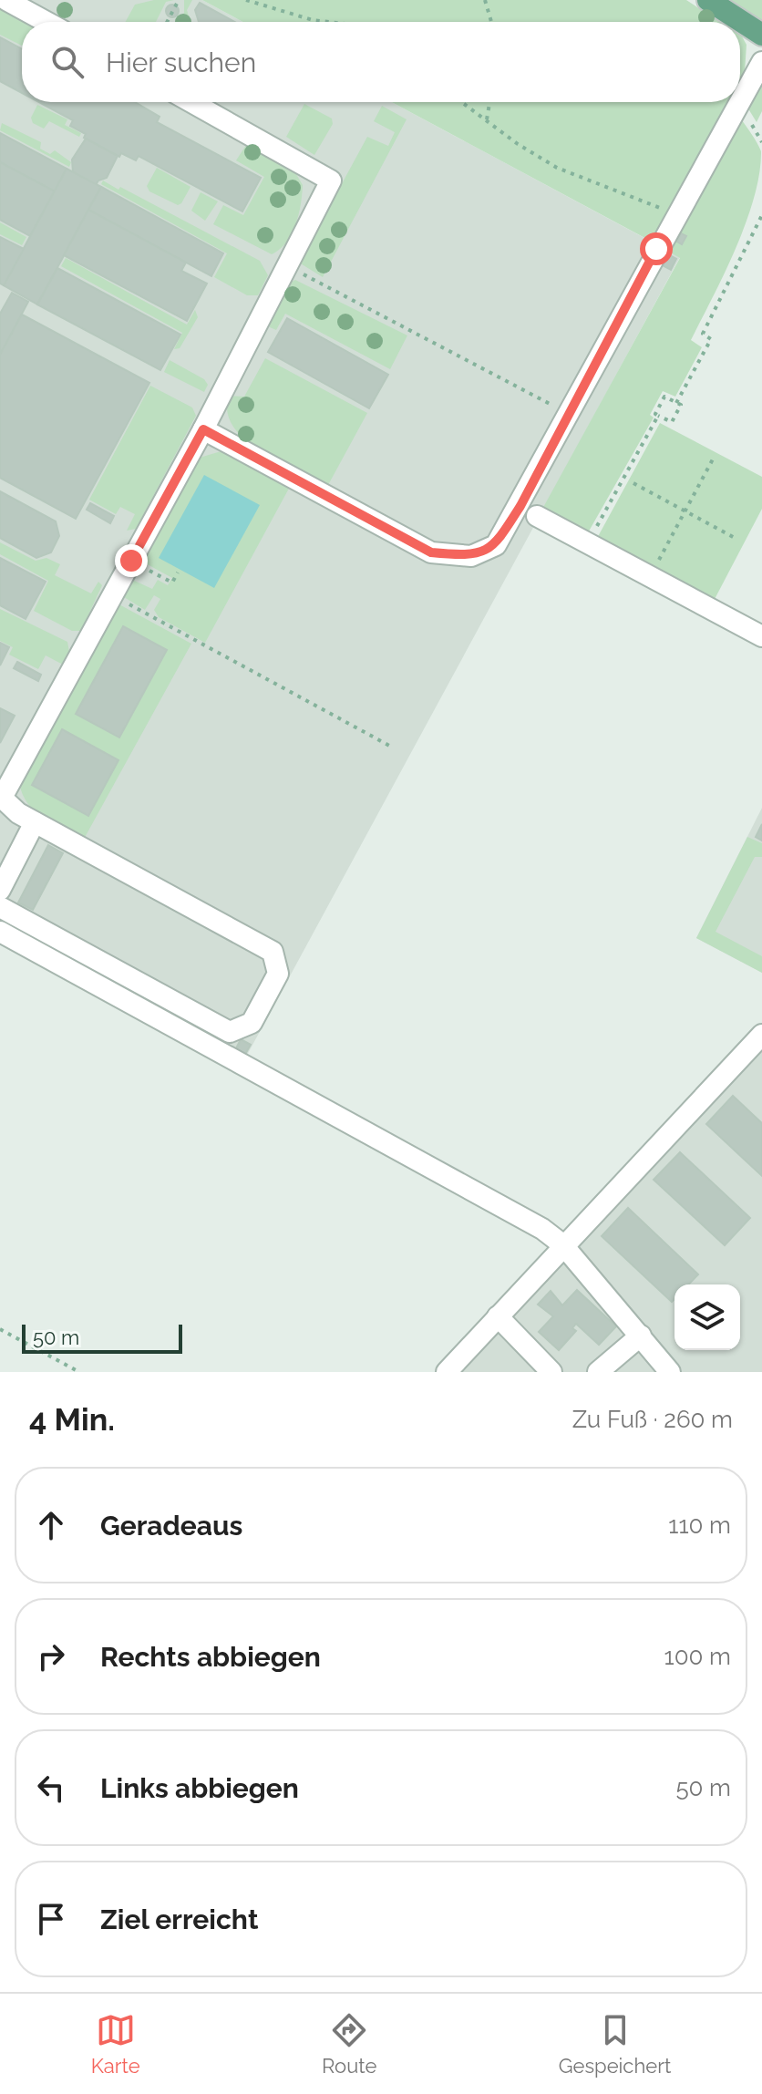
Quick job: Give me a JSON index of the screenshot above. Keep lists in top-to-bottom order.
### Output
{
  "scale_bar": "50 m",
  "page": {
    "search": "Hier suchen",
    "scale": "50 m",
    "heading": ["4 Min.", "Zu Fuß · 260 m"],
    "list": [
      ["Geradeaus", "110 m"],
      ["Rechts abbiegen", "100 m"],
      ["Links abbiegen", "50 m"],
      "Ziel erreicht"
    ],
    "nav": ["Karte", "Route", "Gespeichert"]
  }
}
